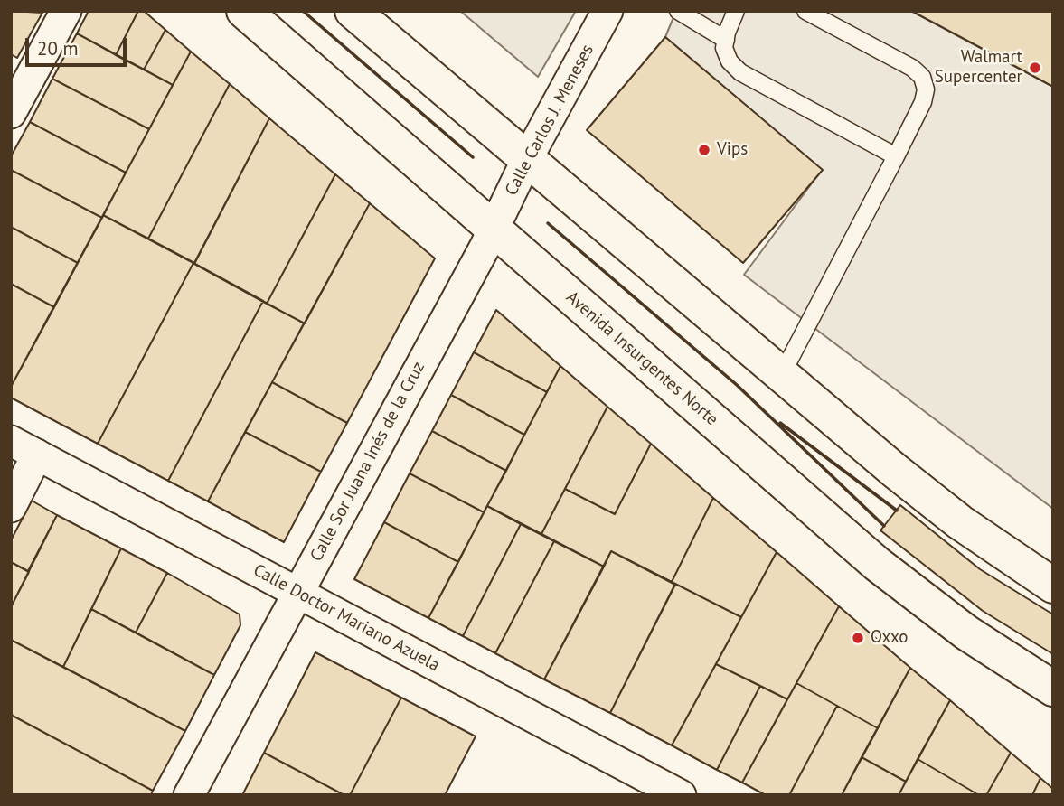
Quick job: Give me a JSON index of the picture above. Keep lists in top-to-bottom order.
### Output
{
  "streets": {
    "main road": ["Avenida Insurgentes Norte"],
    "street": ["Calle Carlos J. Meneses", "Calle Sor Juana Inés de la Cruz", "Calle Doctor Mariano Azuela"]
  },
  "crossings": [
    ["Calle Carlos J. Meneses", "Avenida Insurgentes Norte"],
    ["Calle Carlos J. Meneses", "Calle Sor Juana Inés de la Cruz"],
    ["Avenida Insurgentes Norte", "Calle Sor Juana Inés de la Cruz"],
    ["Calle Sor Juana Inés de la Cruz", "Calle Doctor Mariano Azuela"]
  ],
  "places": ["Walmart Supercenter", "Vips", "Oxxo"],
  "scale_bar": "20 m"
}
